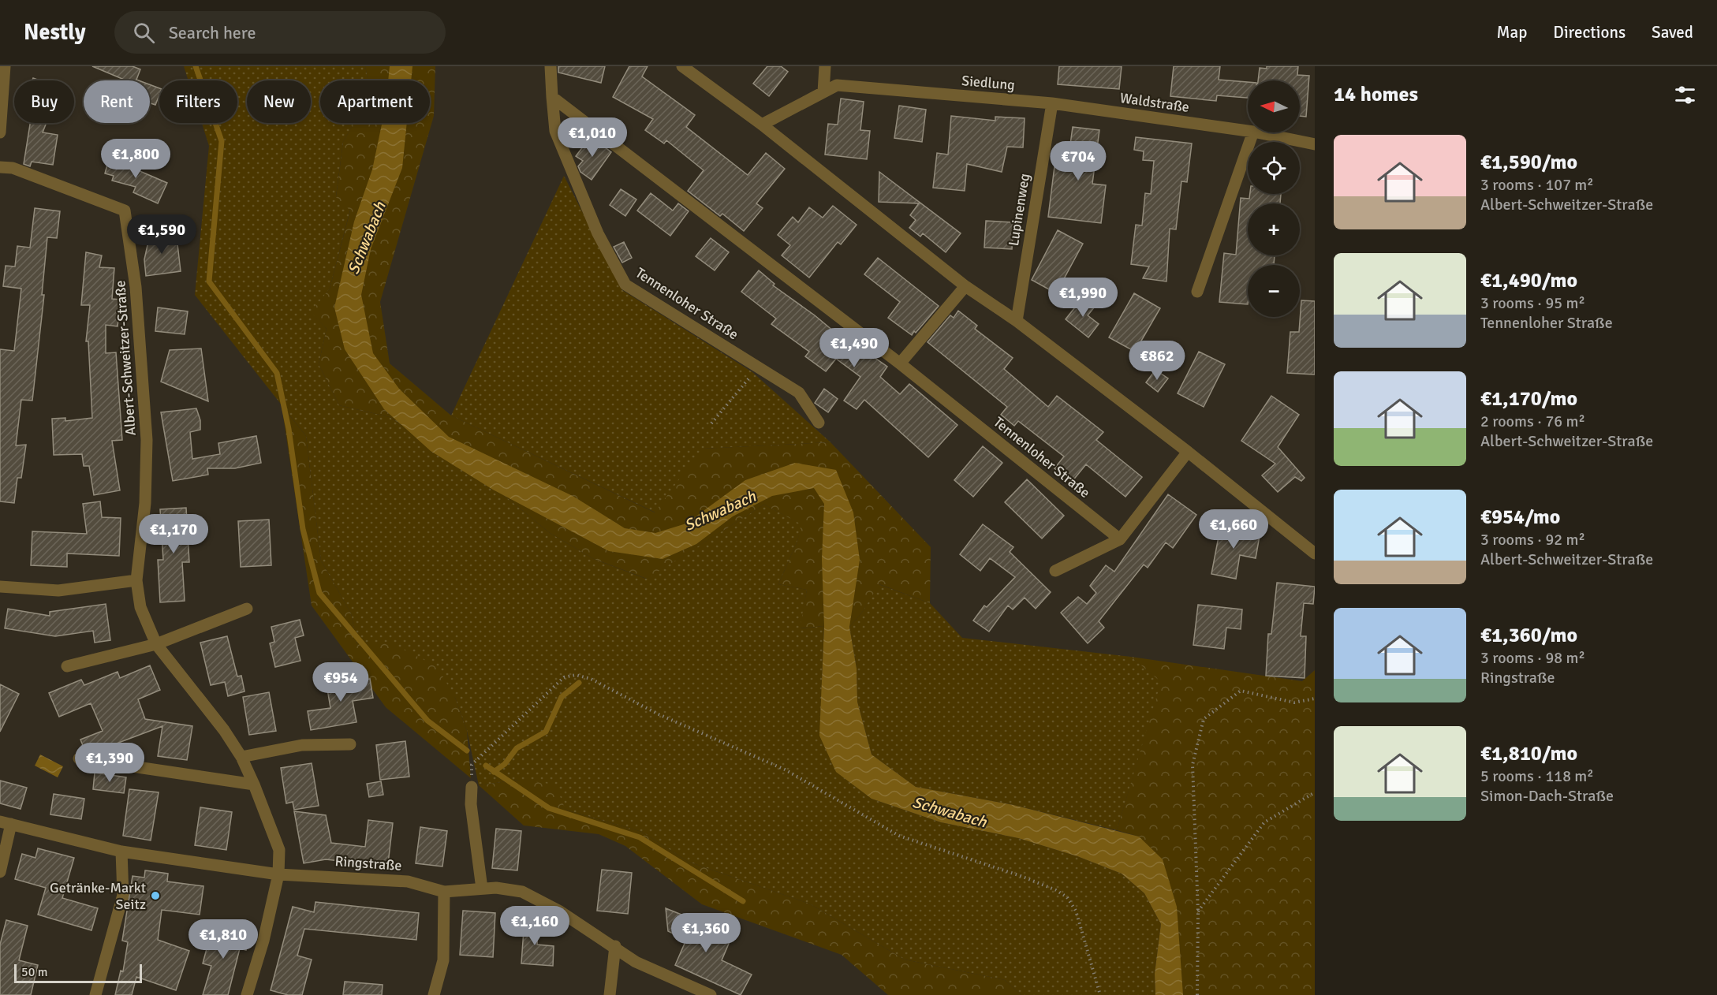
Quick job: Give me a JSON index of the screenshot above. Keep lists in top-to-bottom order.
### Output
{
  "streets": {
    "street": [
      "Siedlung",
      "Waldstraße",
      "Lupinenweg",
      "Tennenloher Straße",
      "Albert-Schweitzer-Straße",
      "Ringstraße"
    ]
  },
  "crossings": [
    ["Siedlung", "Waldstraße"],
    ["Siedlung", "Lupinenweg"],
    ["Waldstraße", "Lupinenweg"],
    ["Albert-Schweitzer-Straße", "Ringstraße"]
  ],
  "water": ["Schwabach"],
  "places": ["Getränke-Markt Seitz"],
  "scale_bar": "50 m",
  "north": "left",
  "page": {
    "header": "Nestly",
    "search": "Search here",
    "nav": ["Map", "Directions", "Saved"],
    "heading": "14 homes",
    "map_buttons": ["+", "−"],
    "chip": [
      "Buy",
      "Rent",
      "Filters",
      "New",
      "Apartment"
    ],
    "price": [
      "€1,010",
      "€1,800",
      "€704",
      "€1,590",
      "€1,990",
      "€1,490",
      "€862",
      "€1,660",
      "€1,170",
      "€954",
      "€1,390",
      "€1,160",
      "€1,360",
      "€1,810"
    ],
    "list": [
      {
        "name": "€1,590/mo",
        "note": "3 rooms · 107 m² · Albert-Schweitzer-Straße"
      },
      {
        "name": "€1,490/mo",
        "note": "3 rooms · 95 m² · Tennenloher Straße"
      },
      {
        "name": "€1,170/mo",
        "note": "2 rooms · 76 m² · Albert-Schweitzer-Straße"
      },
      {
        "name": "€954/mo",
        "note": "3 rooms · 92 m² · Albert-Schweitzer-Straße"
      },
      {
        "name": "€1,360/mo",
        "note": "3 rooms · 98 m² · Ringstraße"
      },
      {
        "name": "€1,810/mo",
        "note": "5 rooms · 118 m² · Simon-Dach-Straße"
      }
    ],
    "scale": "50 m"
  }
}
